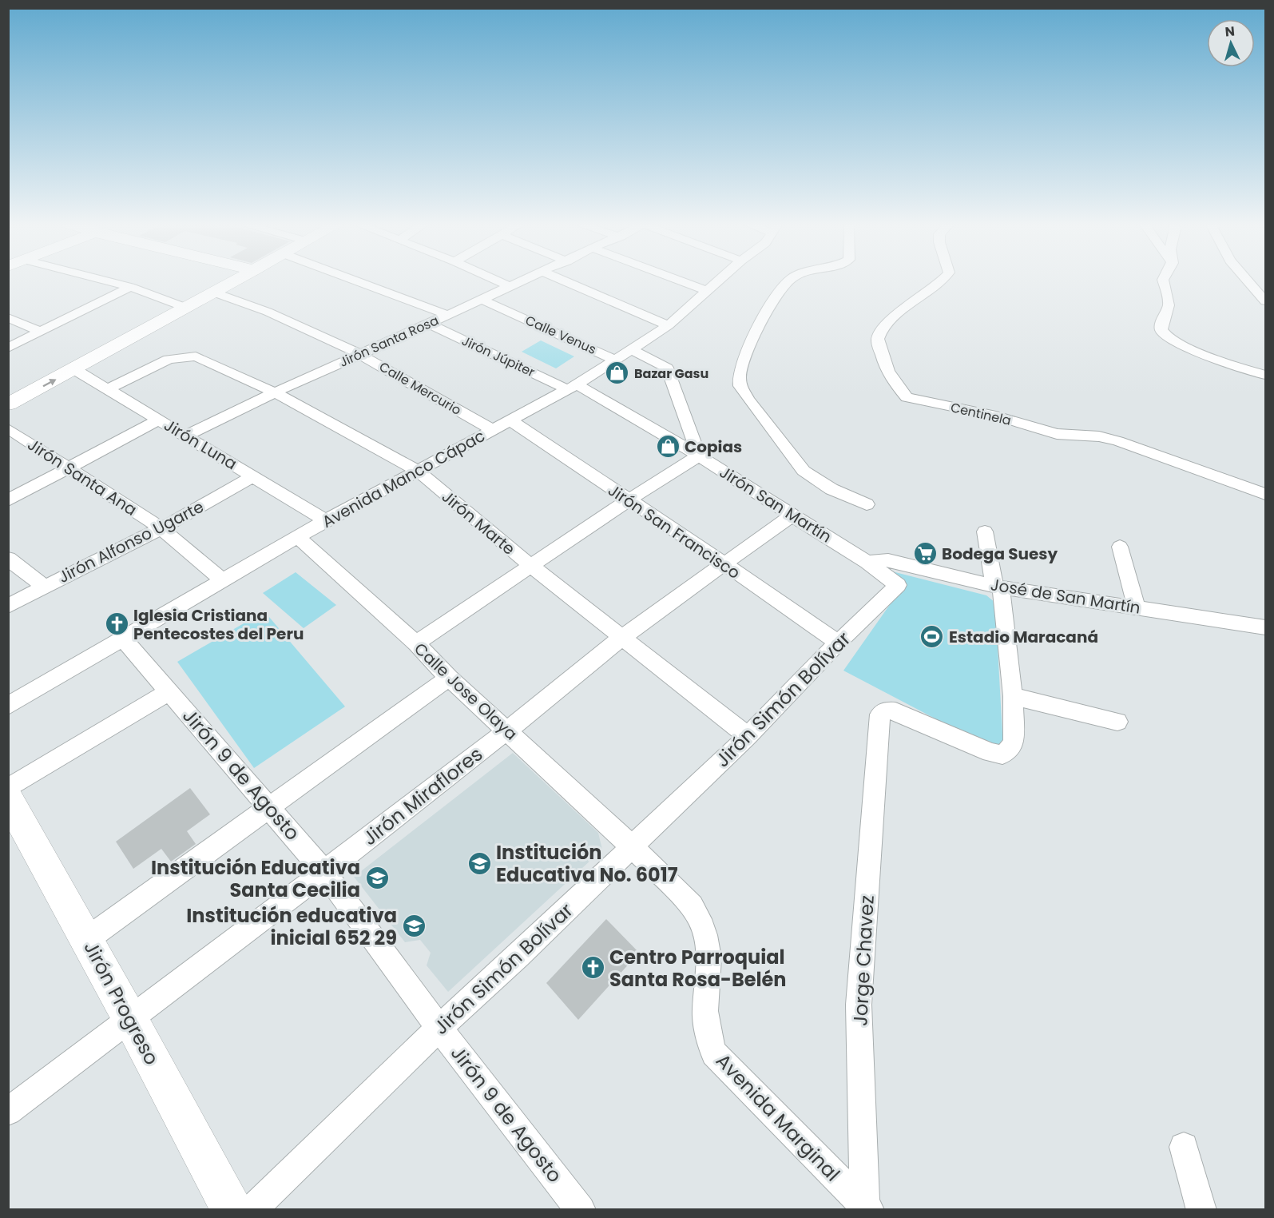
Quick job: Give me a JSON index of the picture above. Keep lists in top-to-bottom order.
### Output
{
  "streets": {
    "street": [
      "Calle Venus",
      "Jirón Santa Rosa",
      "Jirón Júpiter",
      "Calle Mercurio",
      "Centinela",
      "Jirón Luna",
      "Jirón Santa Ana",
      "Avenida Manco Cápac",
      "Jirón San Martín",
      "Jirón Marte",
      "Jirón San Francisco",
      "Jirón Alfonso Ugarte",
      "José de San Martín",
      "Calle Jose Olaya",
      "Jirón Simón Bolívar",
      "Jirón 9 de Agosto",
      "Jirón Miraflores",
      "Jorge Chavez",
      "Jirón Progreso",
      "Avenida Marginal"
    ]
  },
  "crossings": [
    ["Calle Venus", "Jirón Santa Rosa"],
    ["Calle Venus", "Avenida Manco Cápac"],
    ["Jirón Santa Rosa", "Jirón Júpiter"],
    ["Jirón Santa Rosa", "Calle Mercurio"],
    ["Jirón Santa Rosa", "Jirón Luna"],
    ["Jirón Santa Rosa", "Jirón Marte"],
    ["Jirón Júpiter", "Avenida Manco Cápac"],
    ["Jirón Júpiter", "Jirón San Martín"],
    ["Calle Mercurio", "Avenida Manco Cápac"],
    ["Jirón Luna", "Avenida Manco Cápac"],
    ["Jirón Luna", "Jirón Marte"],
    ["Jirón Luna", "Jirón Alfonso Ugarte"],
    ["Jirón Santa Ana", "Avenida Manco Cápac"],
    ["Jirón Santa Ana", "Jirón Alfonso Ugarte"],
    ["Avenida Manco Cápac", "Jirón San Martín"],
    ["Avenida Manco Cápac", "Jirón Marte"],
    ["Avenida Manco Cápac", "Jirón San Francisco"],
    ["Avenida Manco Cápac", "Calle Jose Olaya"],
    ["Avenida Manco Cápac", "Jirón 9 de Agosto"],
    ["Jirón San Martín", "José de San Martín"],
    ["Jirón San Martín", "Jirón Simón Bolívar"],
    ["Jirón San Martín", "Jirón Miraflores"],
    ["Jirón Marte", "Jirón Simón Bolívar"],
    ["Jirón Marte", "Jirón Miraflores"],
    ["Jirón San Francisco", "Jirón Simón Bolívar"],
    ["Jirón San Francisco", "Jirón Miraflores"],
    ["Calle Jose Olaya", "Jirón Simón Bolívar"],
    ["Calle Jose Olaya", "Jirón Miraflores"],
    ["Calle Jose Olaya", "Avenida Marginal"],
    ["Jirón Simón Bolívar", "Jirón 9 de Agosto"],
    ["Jirón Simón Bolívar", "Avenida Marginal"],
    ["Jirón 9 de Agosto", "Jirón Miraflores"],
    ["Jirón Miraflores", "Jirón Progreso"],
    ["Jorge Chavez", "Avenida Marginal"]
  ],
  "places": {
    "shop": ["Bazar Gasu", "Copias"],
    "supermarket": ["Bodega Suesy"],
    "church": ["Iglesia Cristiana Pentecostes del Peru", "Centro Parroquial Santa Rosa-Belén"],
    "sports": ["Estadio Maracaná"],
    "school or university": ["Institución Educativa No. 6017", "Institución Educativa Santa Cecilia", "Institución educativa inicial 652 29"]
  },
  "north": "top"
}
